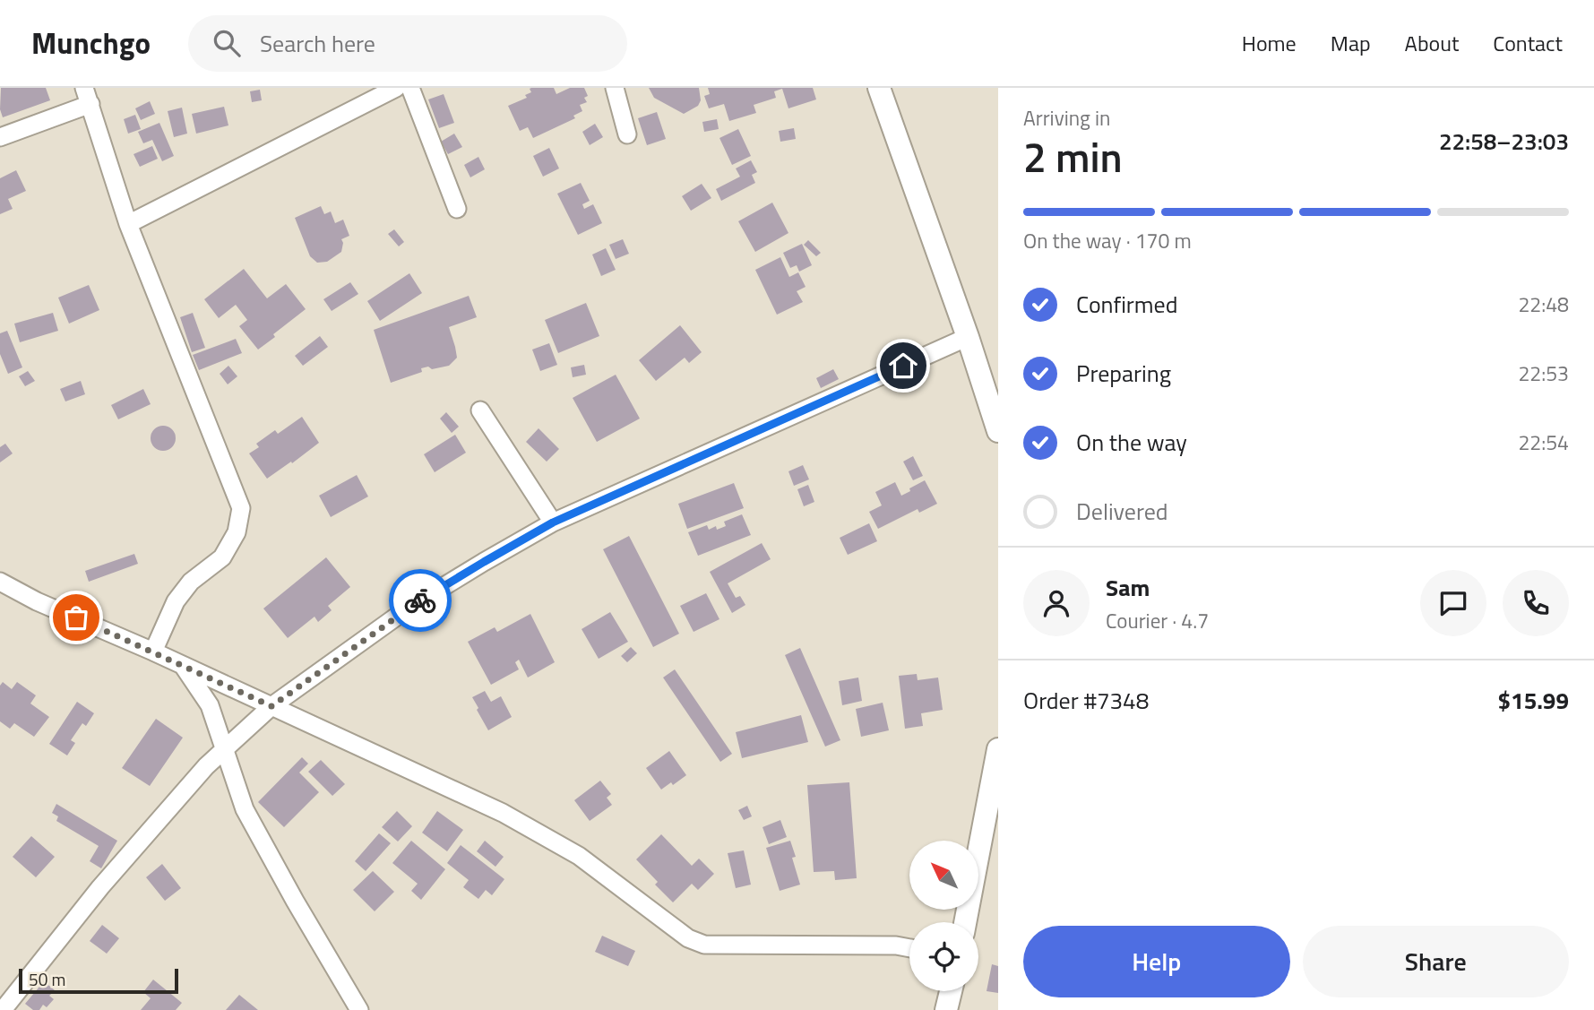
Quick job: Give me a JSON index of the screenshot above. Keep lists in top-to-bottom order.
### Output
{
  "scale_bar": "50 m",
  "north": "top left",
  "page": {
    "header": "Munchgo",
    "search": "Search here",
    "nav": [
      "Home",
      "Map",
      "About",
      "Contact"
    ],
    "heading": ["2 min", "Arriving in", "22:58–23:03"],
    "panel": [
      "Sam",
      "Courier · 4.7",
      "Order #7348",
      "$15.99"
    ],
    "bar": "On the way · 170 m",
    "list": [
      ["Confirmed", "22:48"],
      ["Preparing", "22:53"],
      ["On the way", "22:54"],
      "Delivered"
    ],
    "buttons": ["Help", "Share"],
    "scale": "50 m"
  }
}
